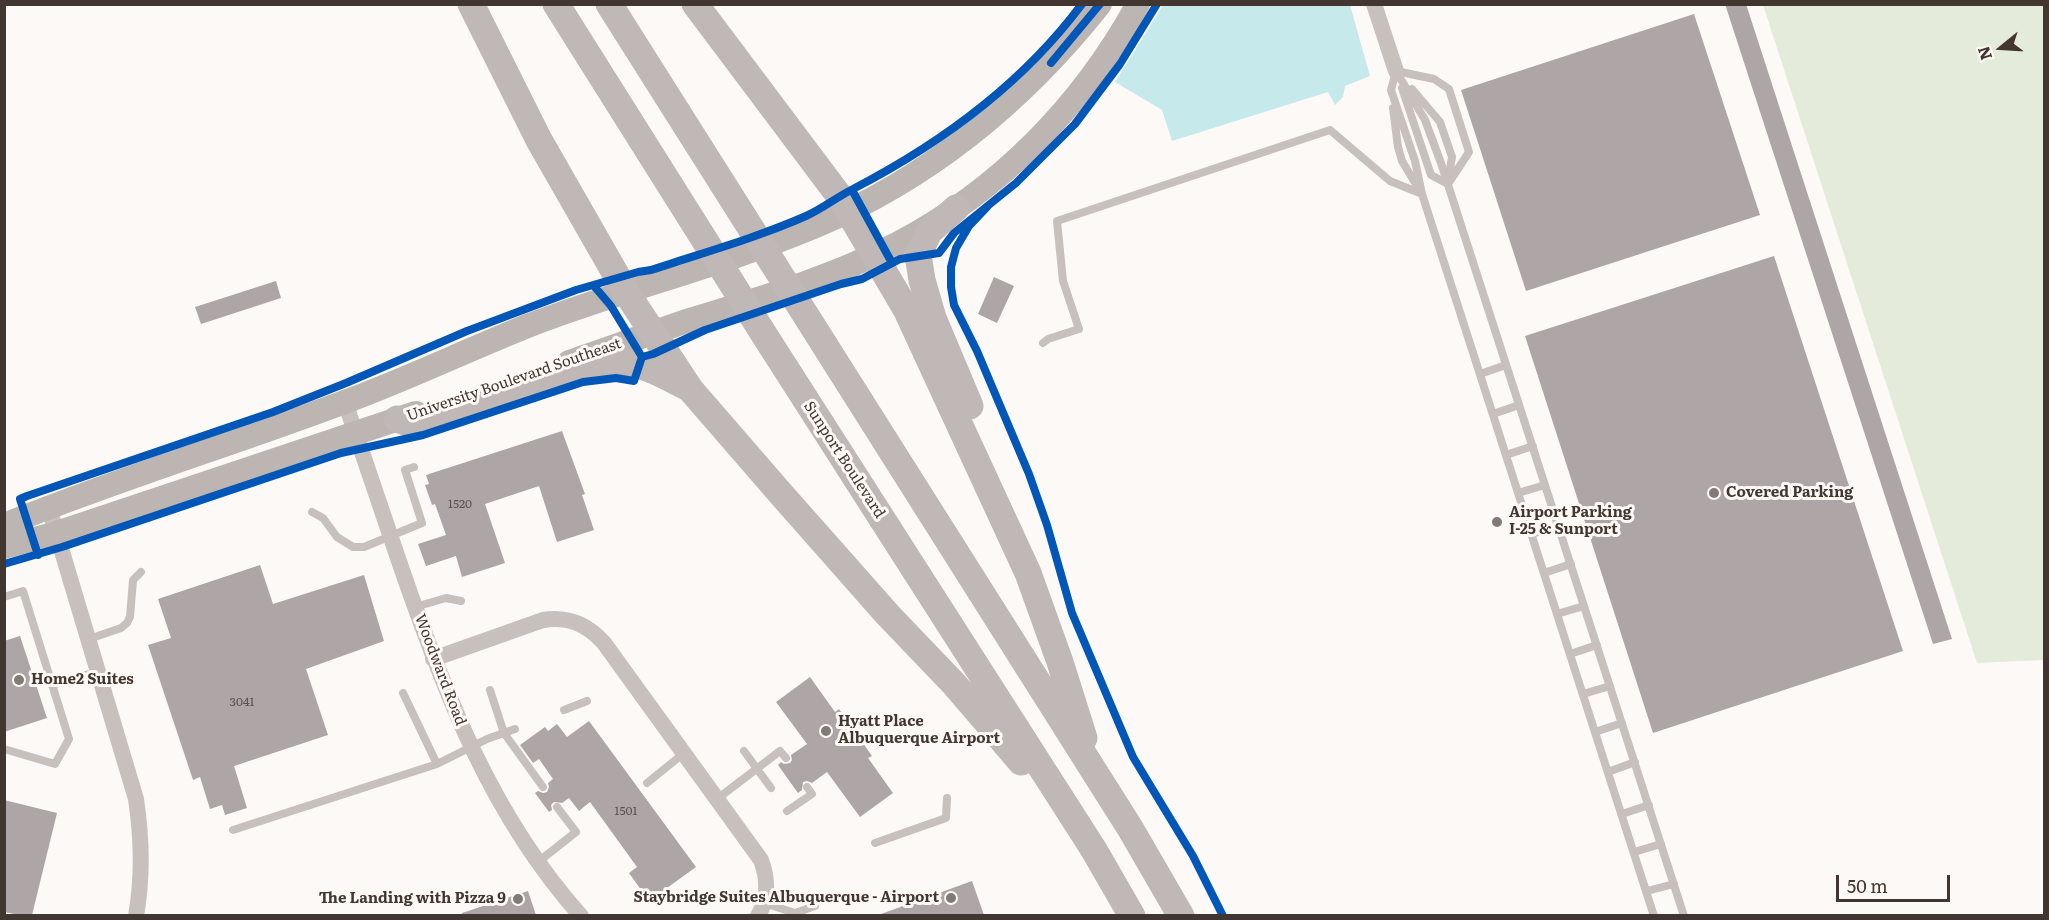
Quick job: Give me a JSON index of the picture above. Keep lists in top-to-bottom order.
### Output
{
  "streets": {
    "main road": ["University Boulevard Southeast", "Sunport Boulevard"],
    "street": ["Woodward Road"]
  },
  "crossings": [
    ["University Boulevard Southeast", "Woodward Road"]
  ],
  "places": [
    "Covered Parking",
    "Airport Parking I-25 & Sunport",
    "Home2 Suites",
    "Hyatt Place Albuquerque Airport",
    "Staybridge Suites Albuquerque - Airport",
    "The Landing with Pizza 9"
  ],
  "house_numbers": ["1520", "3041", "1501"],
  "scale_bar": "50 m",
  "north": "left"
}
